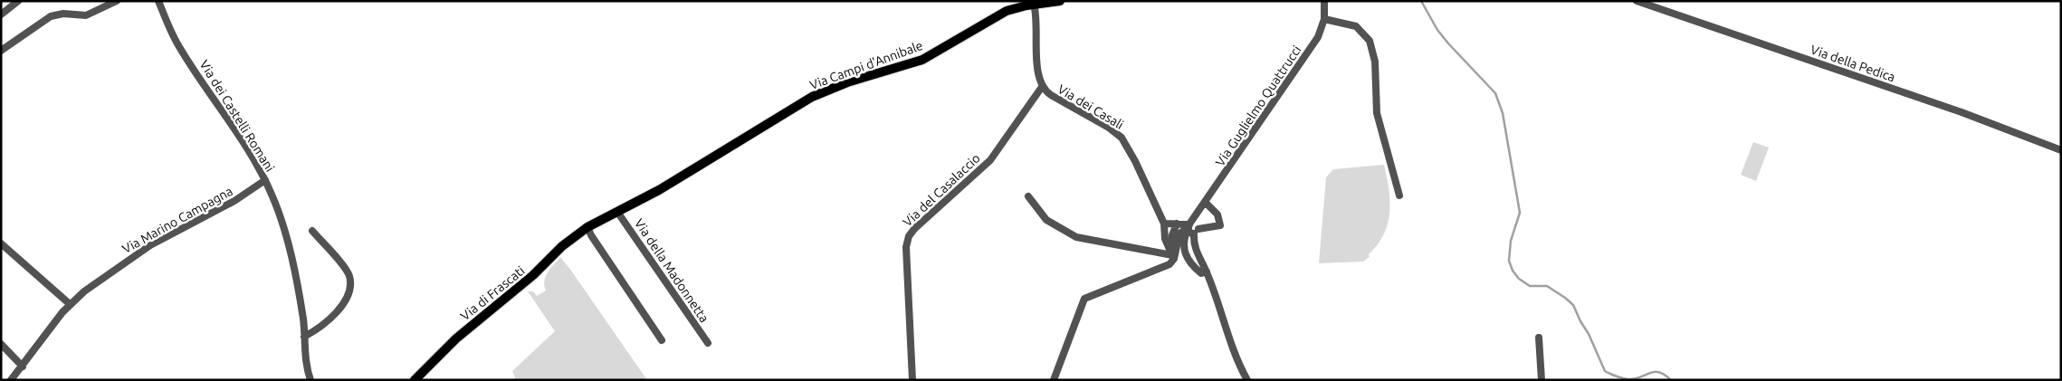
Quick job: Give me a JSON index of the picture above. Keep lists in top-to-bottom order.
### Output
{
  "streets": {
    "main road": ["Via Campi d'Annibale", "Via di Frascati"],
    "street": [
      "Via della Pedica",
      "Via Guglielmo Quattrucci",
      "Via dei Casali",
      "Via dei Castelli Romani",
      "Via del Casalaccio",
      "Via Marino Campagna",
      "Via della Madonnetta"
    ]
  },
  "crossings": [
    ["Via Campi d'Annibale", "Via dei Casali"],
    ["Via Campi d'Annibale", "Via della Madonnetta"],
    ["Via Campi d'Annibale", "Via di Frascati"],
    ["Via dei Casali", "Via del Casalaccio"],
    ["Via dei Castelli Romani", "Via Marino Campagna"],
    ["Via della Madonnetta", "Via di Frascati"]
  ]
}
